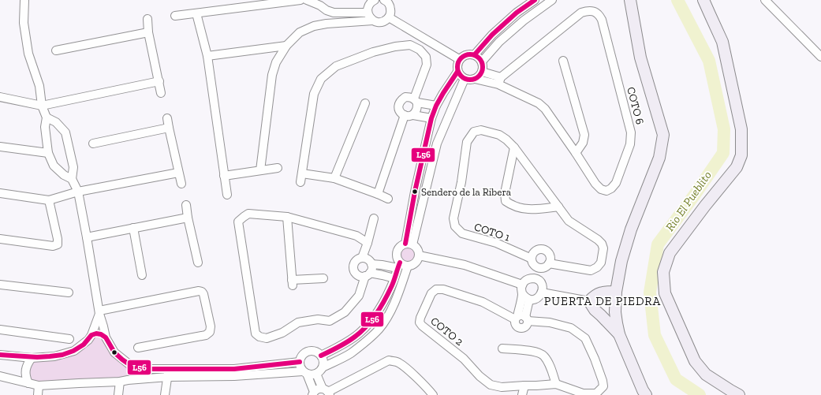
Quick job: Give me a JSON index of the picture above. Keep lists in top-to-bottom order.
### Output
{
  "streets": {
    "street": ["COTO 6", "COTO 1", "COTO 2"]
  },
  "districts": ["PUERTA DE PIEDRA"],
  "water": ["Rio El Pueblito"],
  "places": ["Sendero de la Ribera"],
  "lines": ["transit line L56"]
}
